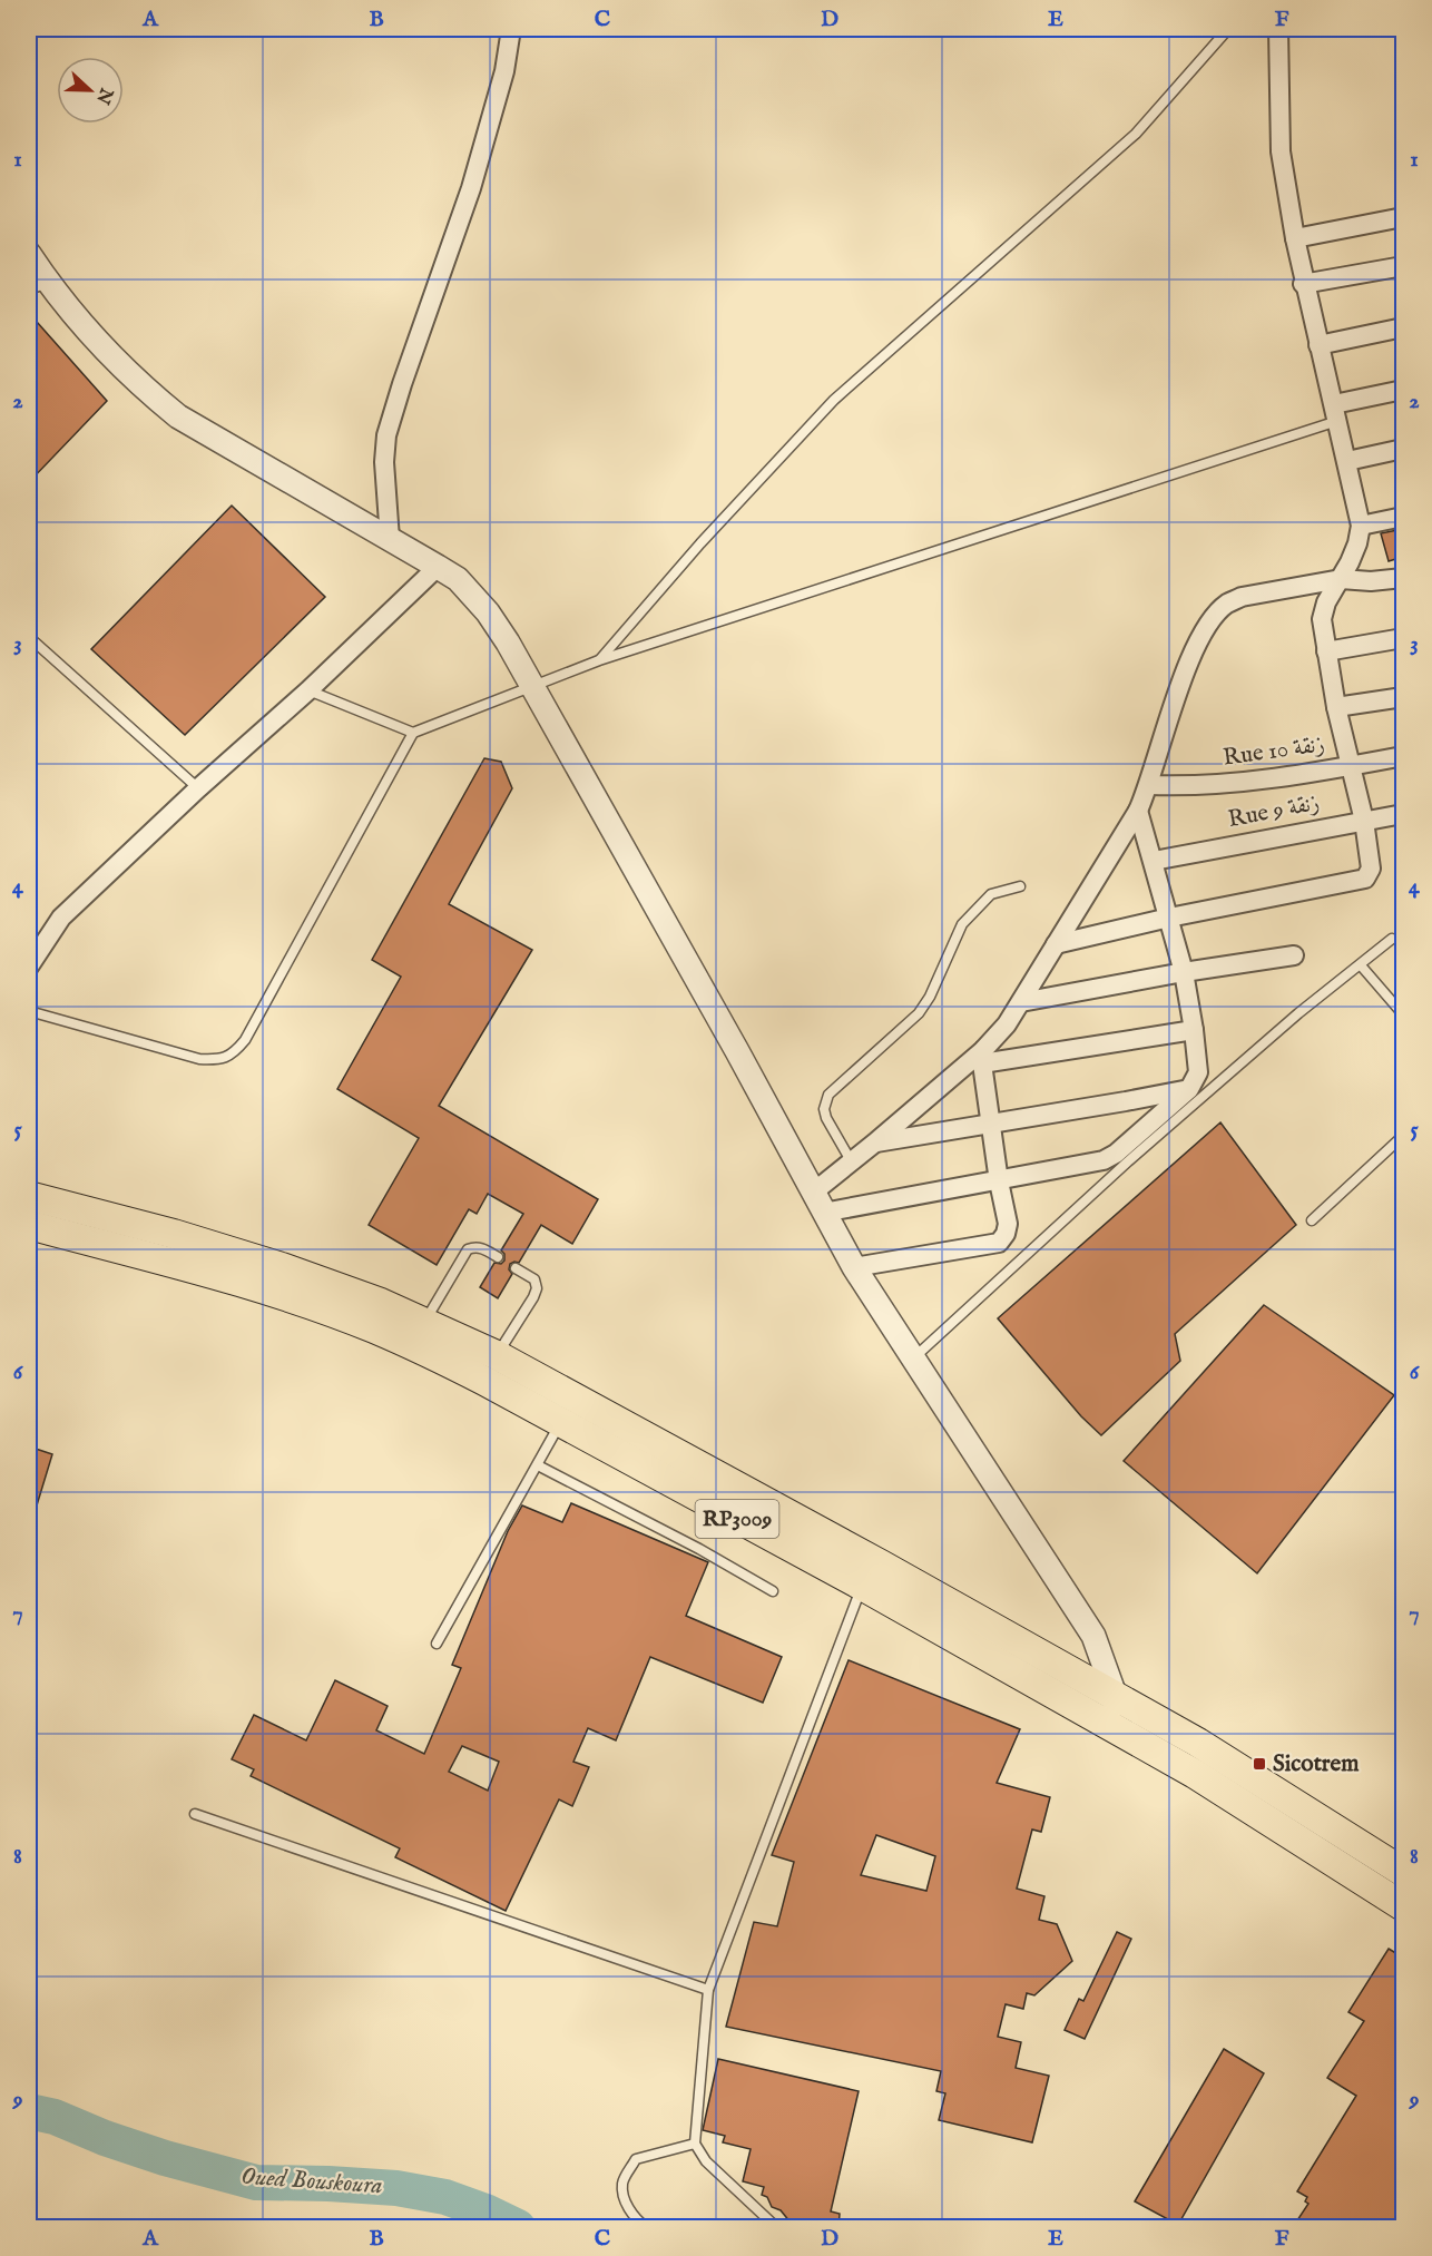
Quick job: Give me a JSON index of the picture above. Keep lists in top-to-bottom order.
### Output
{
  "streets": {
    "main road": ["RP3009"],
    "street": ["Rue 10 زنقة", "Rue 9 زنقة"]
  },
  "water": ["Oued Bouskoura"],
  "places": {
    "transit": ["Sicotrem"]
  },
  "north": "right",
  "grid": {
    "columns": [
      "A",
      "B",
      "C",
      "D",
      "E",
      "F"
    ],
    "rows": [
      "1",
      "2",
      "3",
      "4",
      "5",
      "6",
      "7",
      "8",
      "9"
    ]
  }
}
